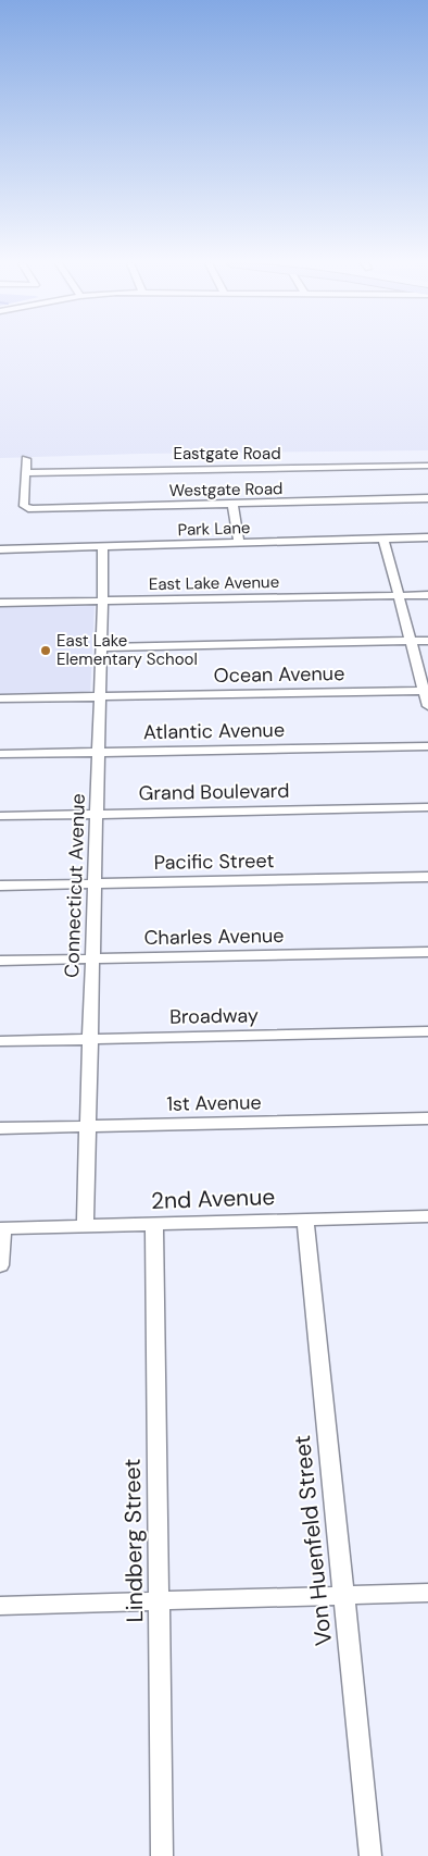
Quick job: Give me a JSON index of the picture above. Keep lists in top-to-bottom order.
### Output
{
  "streets": {
    "street": [
      "Eastgate Road",
      "Westgate Road",
      "Park Lane",
      "East Lake Avenue",
      "Ocean Avenue",
      "Atlantic Avenue",
      "Grand Boulevard",
      "Pacific Street",
      "Connecticut Avenue",
      "Charles Avenue",
      "Broadway",
      "1st Avenue",
      "2nd Avenue",
      "Lindberg Street",
      "Von Huenfeld Street"
    ]
  },
  "crossings": [
    ["Eastgate Road", "Westgate Road"],
    ["Park Lane", "Connecticut Avenue"],
    ["East Lake Avenue", "Connecticut Avenue"],
    ["Ocean Avenue", "Connecticut Avenue"],
    ["Atlantic Avenue", "Connecticut Avenue"],
    ["Grand Boulevard", "Connecticut Avenue"],
    ["Pacific Street", "Connecticut Avenue"],
    ["Connecticut Avenue", "Charles Avenue"],
    ["Connecticut Avenue", "Broadway"],
    ["Connecticut Avenue", "1st Avenue"],
    ["Connecticut Avenue", "2nd Avenue"],
    ["2nd Avenue", "Lindberg Street"],
    ["2nd Avenue", "Von Huenfeld Street"]
  ],
  "places": ["East Lake Elementary School"]
}
